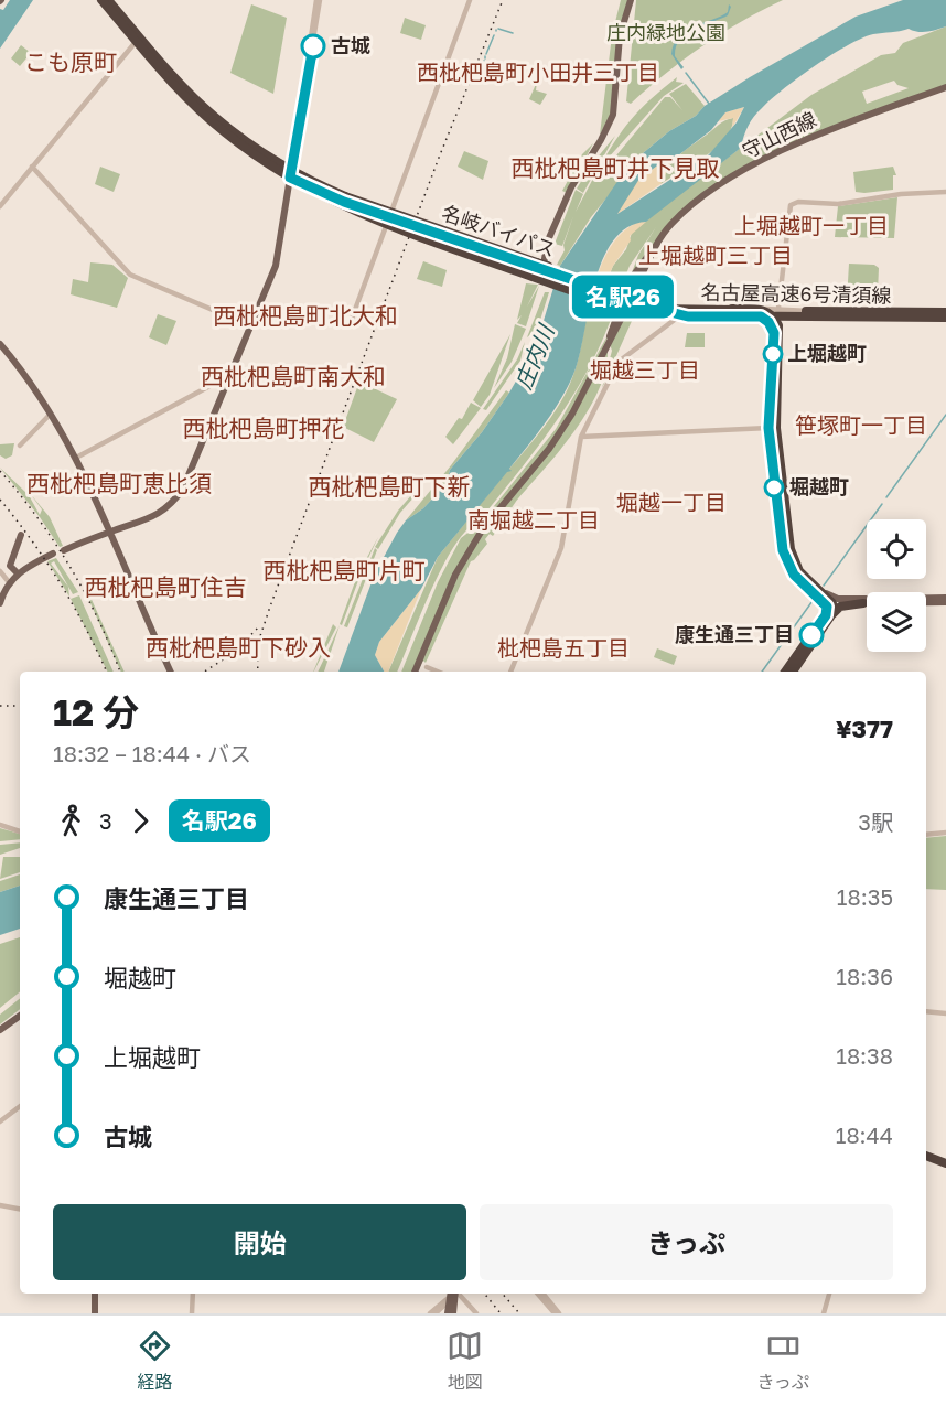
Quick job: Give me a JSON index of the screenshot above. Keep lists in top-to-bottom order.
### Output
{
  "streets": {
    "highway": ["名岐バイパス", "名古屋高速6号清須線"],
    "main road": ["守山西線"]
  },
  "crossings": [
    ["守山西線", "名岐バイパス"],
    ["名岐バイパス", "名古屋高速6号清須線"]
  ],
  "districts": [
    "こも原町",
    "西枇杷島町小田井三丁目",
    "西枇杷島町井下見取",
    "上堀越町一丁目",
    "上堀越町三丁目",
    "西枇杷島町北大和",
    "堀越三丁目",
    "西枇杷島町南大和",
    "笹塚町一丁目",
    "西枇杷島町押花",
    "西枇杷島町恵比須",
    "西枇杷島町下新",
    "堀越一丁目",
    "南堀越二丁目",
    "西枇杷島町片町",
    "西枇杷島町住吉",
    "西枇杷島町下砂入",
    "枇杷島五丁目"
  ],
  "water": ["庄内川"],
  "parks": ["庄内緑地公園"],
  "places": [
    "古城",
    "上堀越町",
    "堀越町",
    "康生通三丁目"
  ],
  "lines": ["bus line 名駅26"],
  "page": {
    "on_map": "名駅26",
    "heading": ["12 分", "18:32 – 18:44 · バス", "¥377"],
    "legs": ["3", "名駅26", "3駅"],
    "list": [
      {
        "name": "康生通三丁目",
        "value": "18:35"
      },
      {
        "name": "堀越町",
        "value": "18:36"
      },
      {
        "name": "上堀越町",
        "value": "18:38"
      },
      {
        "name": "古城",
        "value": "18:44"
      }
    ],
    "buttons": ["開始", "きっぷ"],
    "tabs": ["経路", "地図", "きっぷ"]
  }
}
